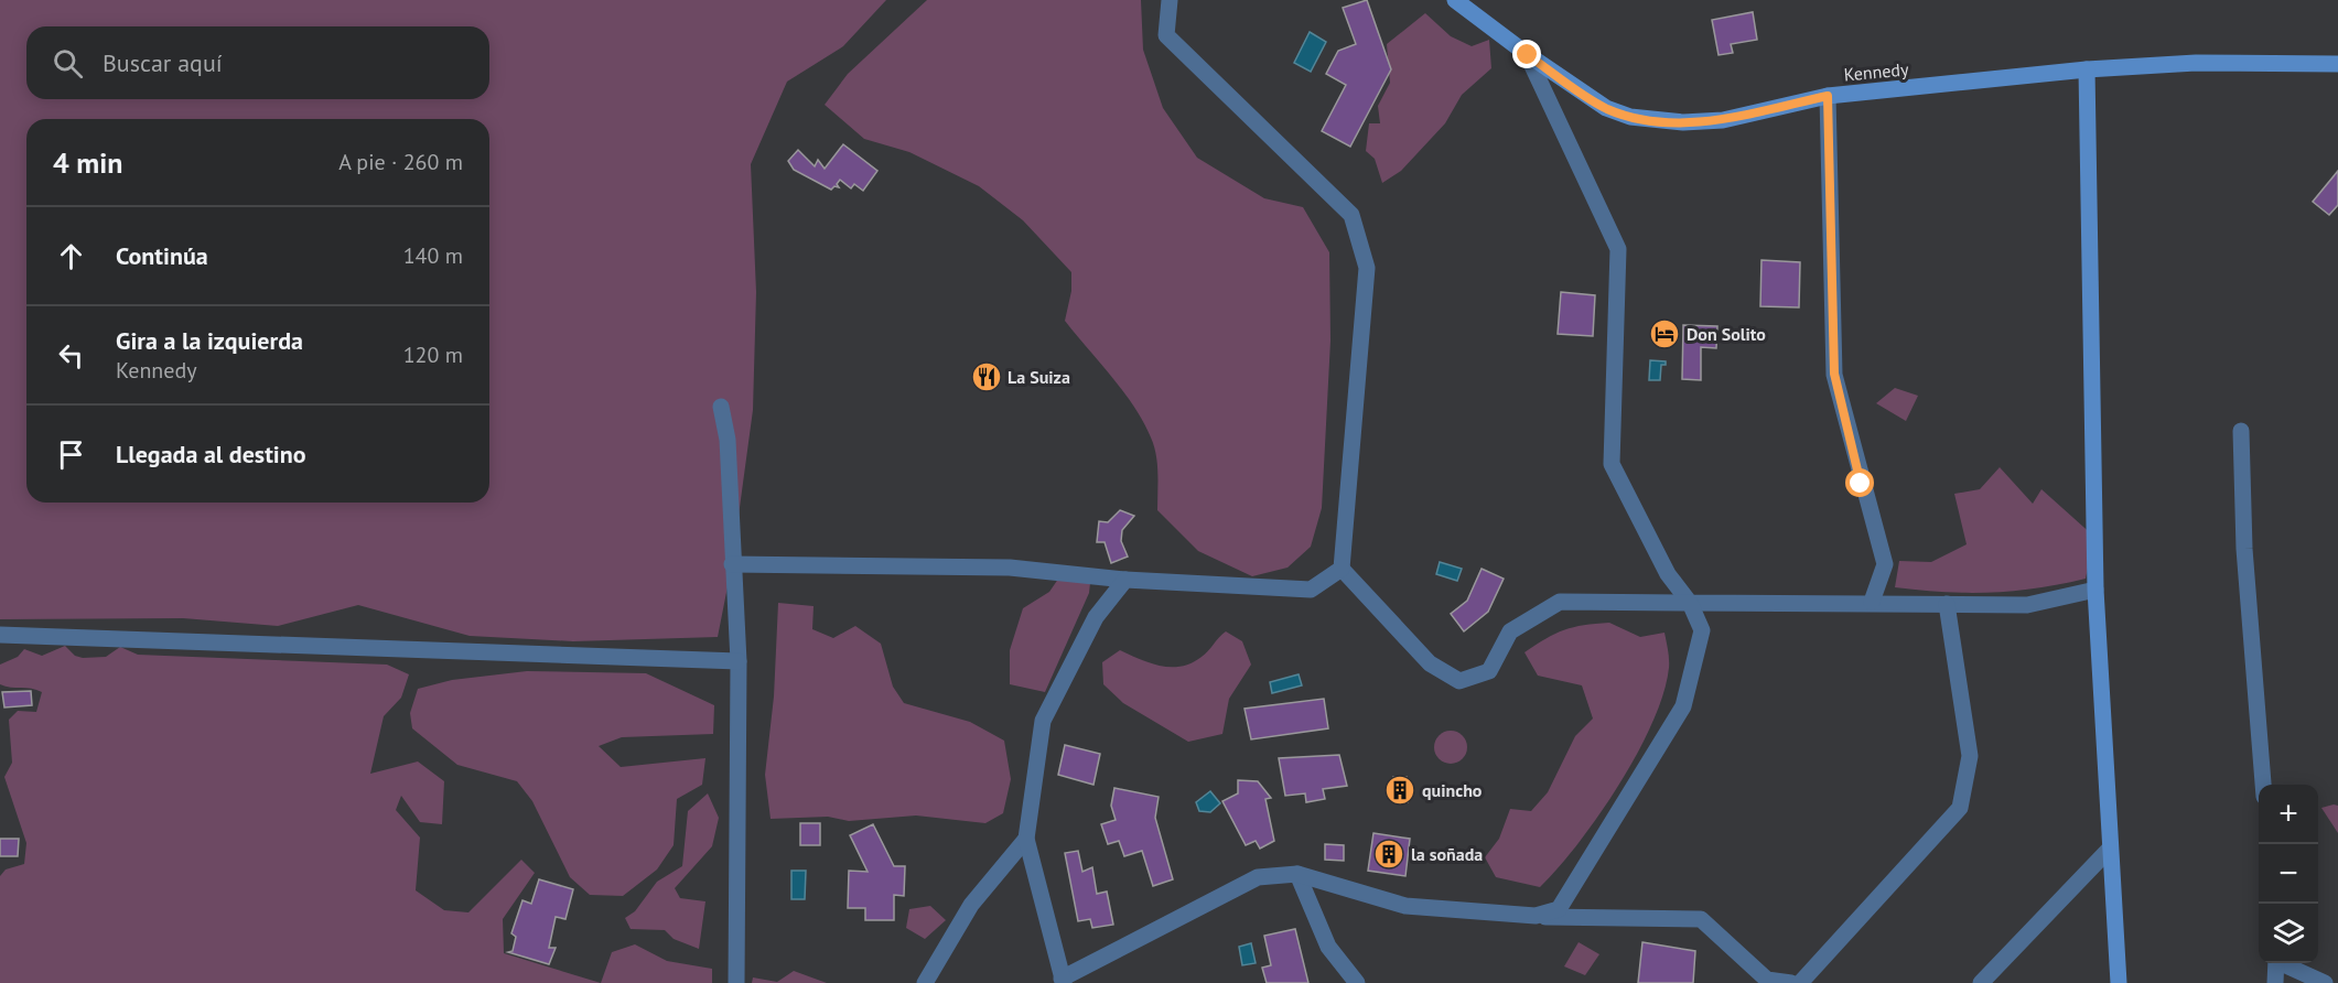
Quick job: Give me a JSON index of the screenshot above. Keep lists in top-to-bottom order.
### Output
{
  "streets": {
    "main road": ["Kennedy"]
  },
  "places": {
    "hotel": ["Don Solito"],
    "restaurant": ["La Suiza"],
    "building": ["quincho", "la soñada"]
  },
  "page": {
    "search": "Buscar aquí",
    "heading": ["4 min", "A pie · 260 m"],
    "list": [
      ["Continúa", "140 m"],
      ["Gira a la izquierda", "Kennedy", "120 m"],
      "Llegada al destino"
    ],
    "map_buttons": ["+", "−"]
  }
}
